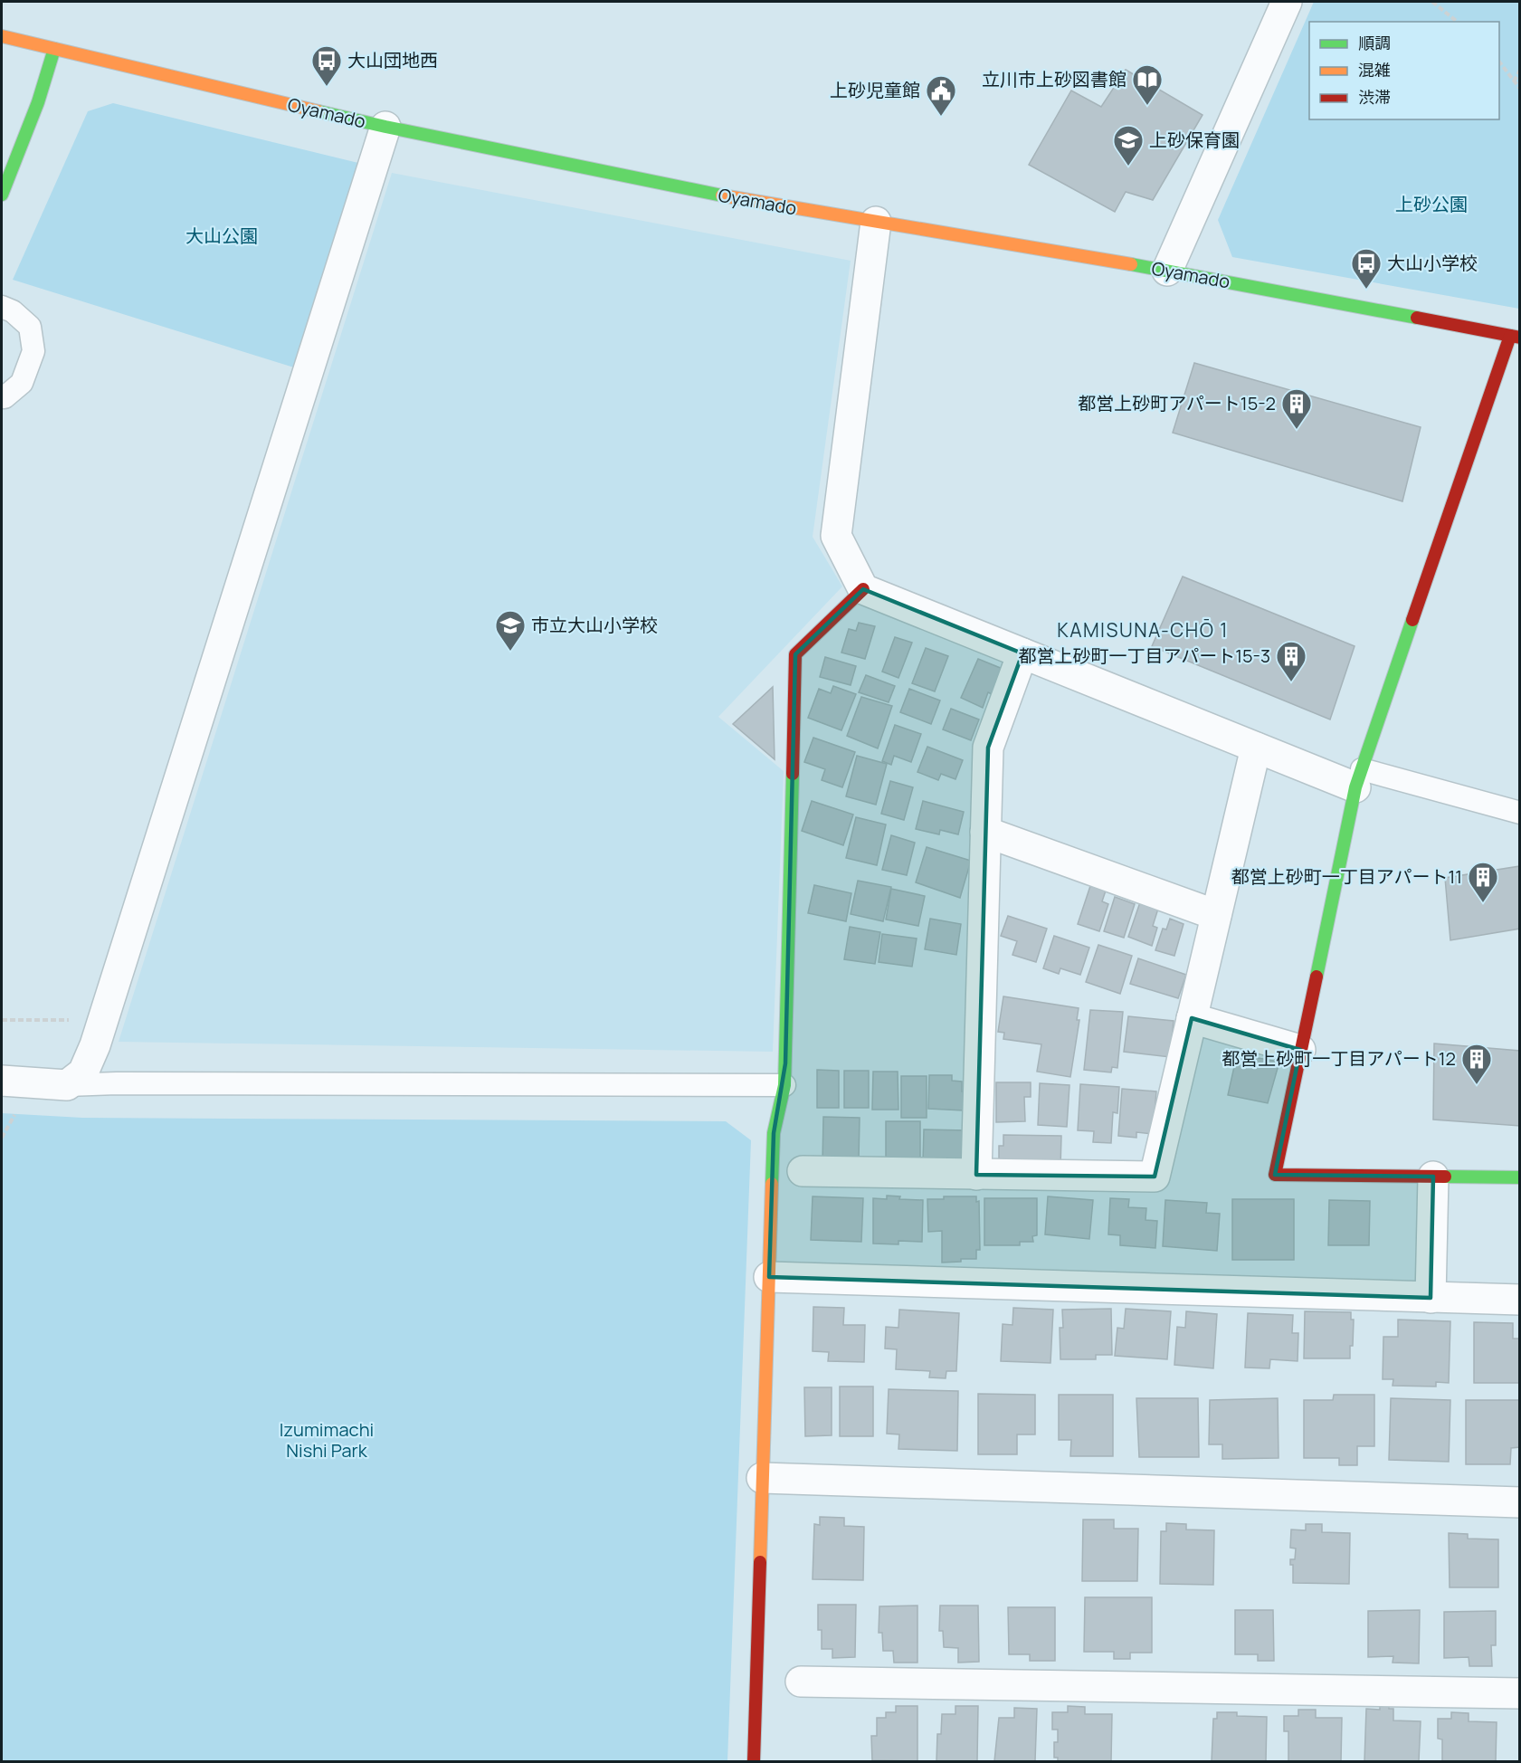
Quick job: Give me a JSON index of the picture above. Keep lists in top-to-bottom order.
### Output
{
  "streets": {
    "street": ["Oyamado"]
  },
  "districts": ["KAMISUNA-CHŌ 1"],
  "parks": ["上砂公園", "大山公園", "Izumimachi Nishi Park"],
  "places": {
    "bus stop": ["大山団地西", "大山小学校"],
    "library": ["立川市上砂図書館"],
    "public building": ["上砂児童館"],
    "school or university": ["上砂保育園", "市立大山小学校"],
    "building": [
      "都営上砂町アパート15-2",
      "都営上砂町一丁目アパート15-3",
      "都営上砂町一丁目アパート11",
      "都営上砂町一丁目アパート12"
    ]
  },
  "legend": ["順調", "混雑", "渋滞"]
}
